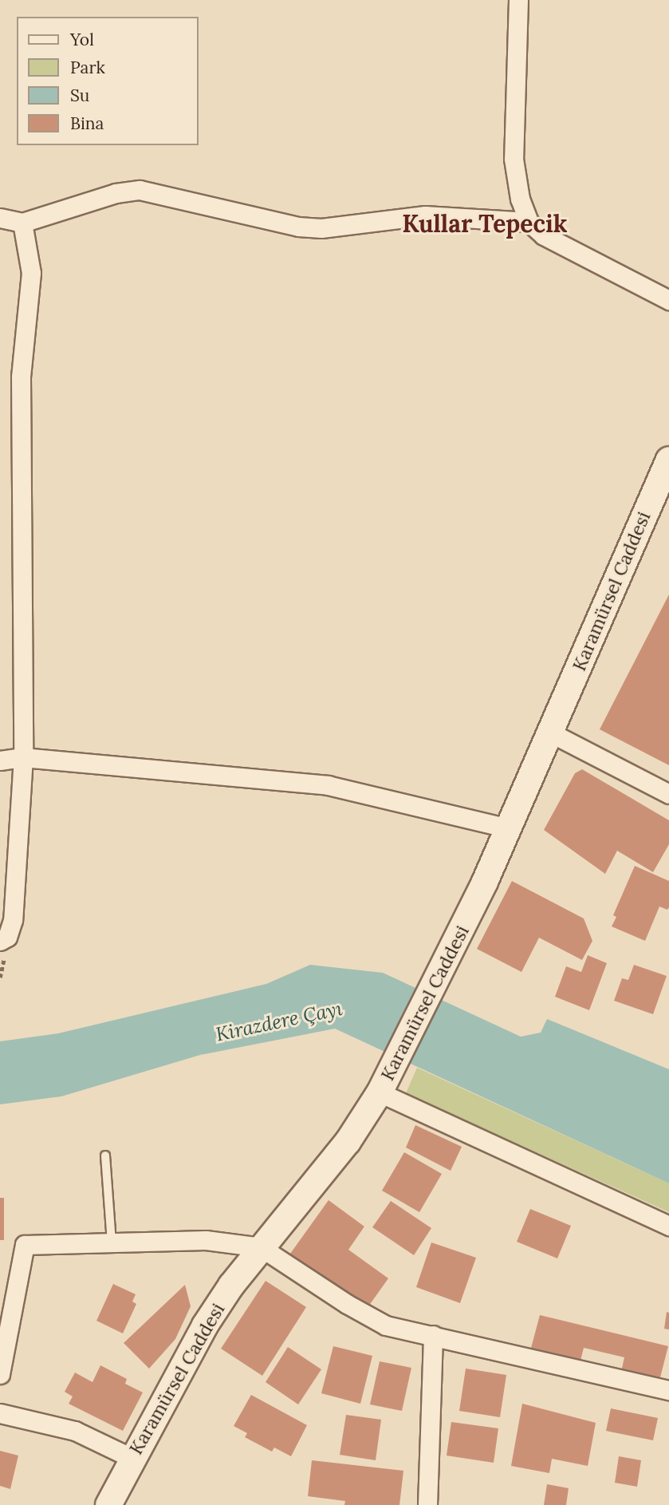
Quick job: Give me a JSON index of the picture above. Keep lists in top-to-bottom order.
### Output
{
  "streets": {
    "main road": ["Karamürsel Caddesi"]
  },
  "districts": ["Kullar Tepecik"],
  "water": ["Kirazdere Çayı"],
  "legend": [
    "Yol",
    "Park",
    "Su",
    "Bina"
  ]
}
